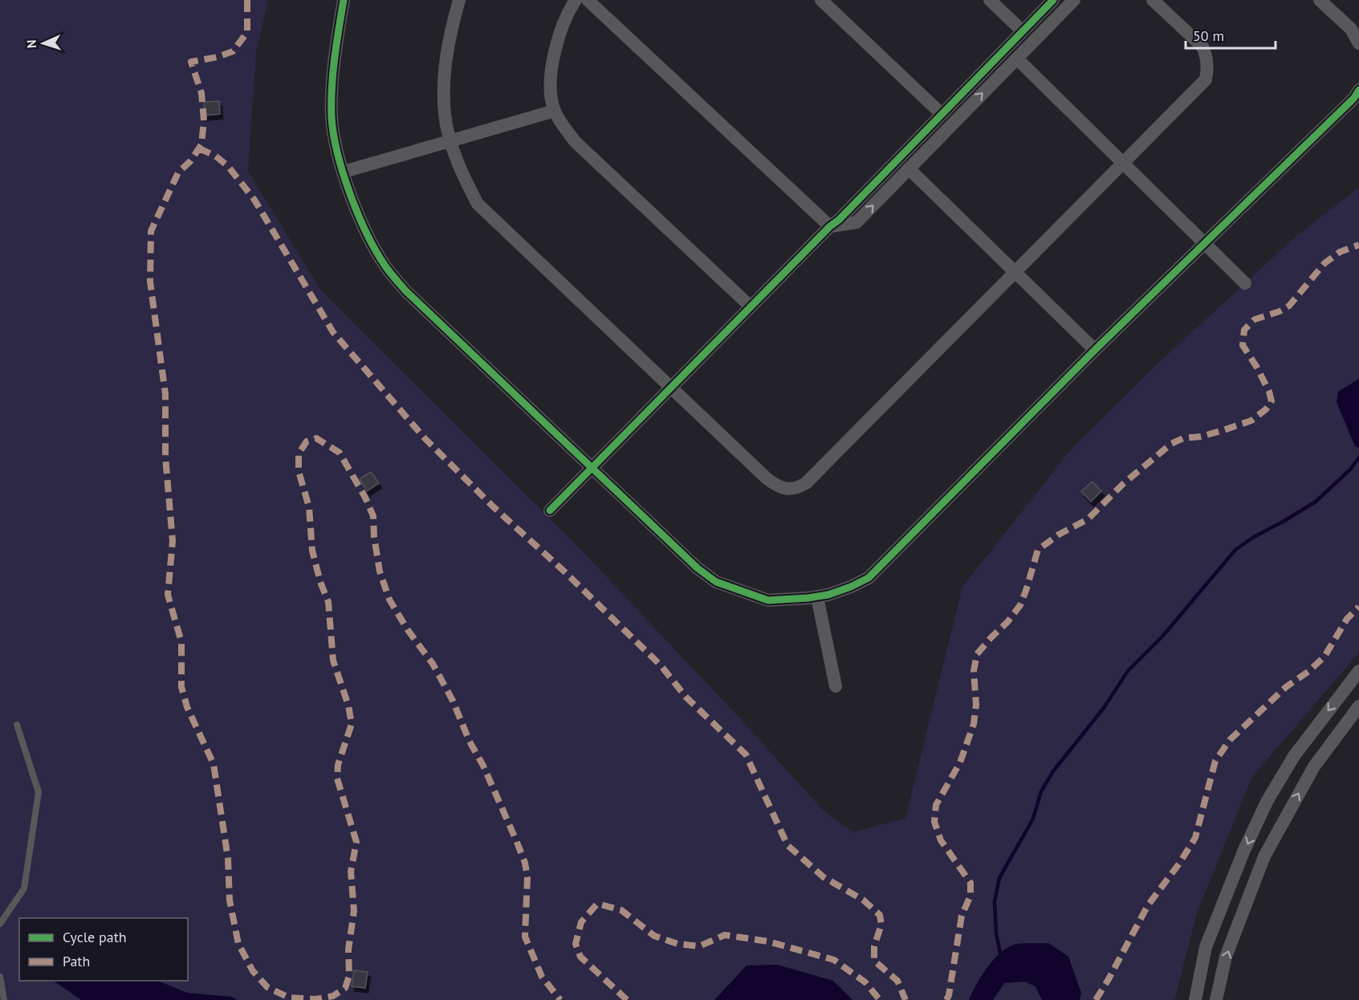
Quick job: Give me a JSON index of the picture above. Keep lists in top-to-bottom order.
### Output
{
  "legend": ["Cycle path", "Path"],
  "scale_bar": "50 m",
  "north": "left"
}
